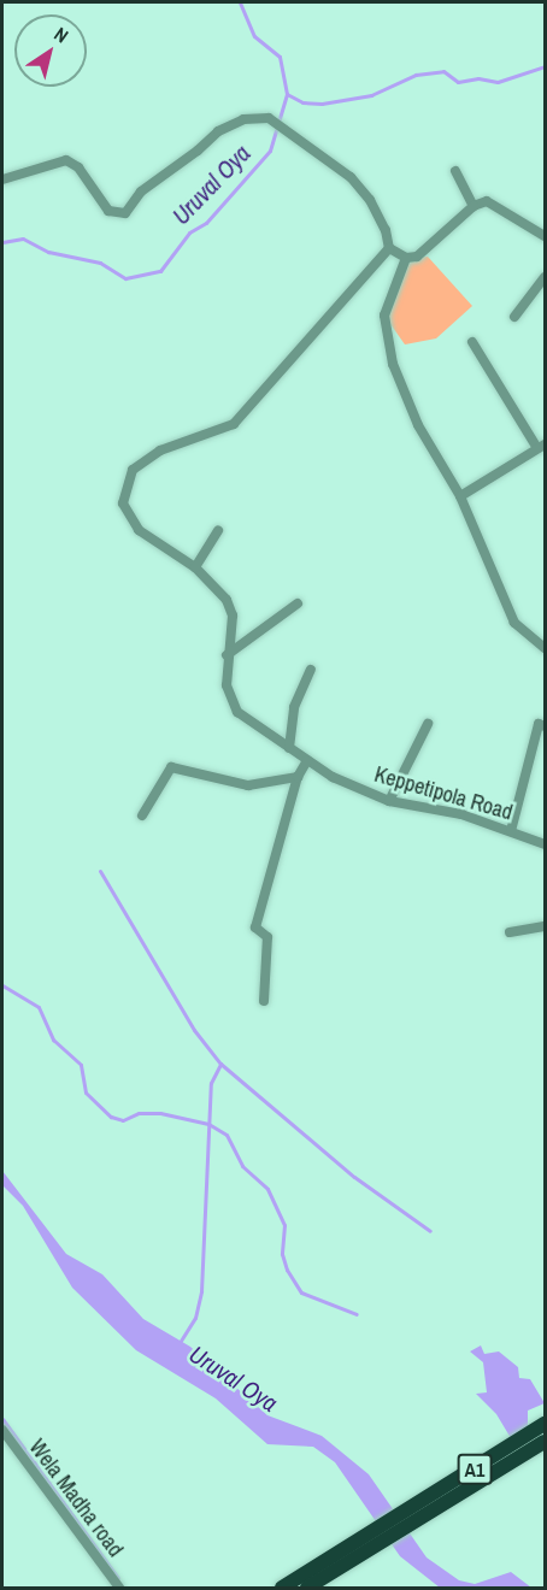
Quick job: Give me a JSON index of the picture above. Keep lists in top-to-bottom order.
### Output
{
  "streets": {
    "highway": ["A1"],
    "street": ["Keppetipola Road", "Wela Madha road"]
  },
  "water": ["Uruval Oya"],
  "north": "top right"
}
